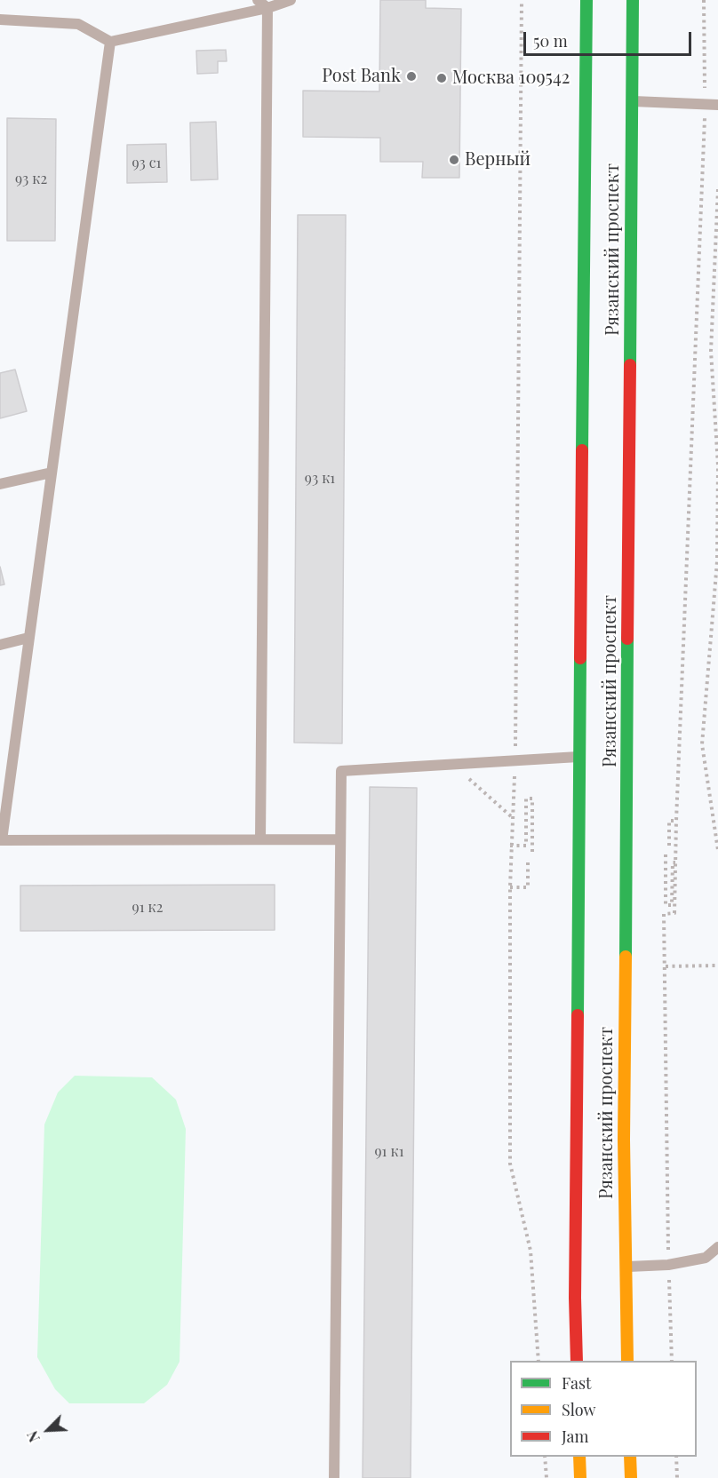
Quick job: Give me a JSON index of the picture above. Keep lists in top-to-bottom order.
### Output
{
  "streets": {
    "main road": ["Рязанский проспект"]
  },
  "places": ["Post Bank", "Москва 109542", "Верный"],
  "house_numbers": [
    "93 с1",
    "93 к2",
    "93 к1",
    "91 к2",
    "91 к1"
  ],
  "legend": ["Fast", "Slow", "Jam"],
  "scale_bar": "50 m",
  "north": "bottom left"
}
